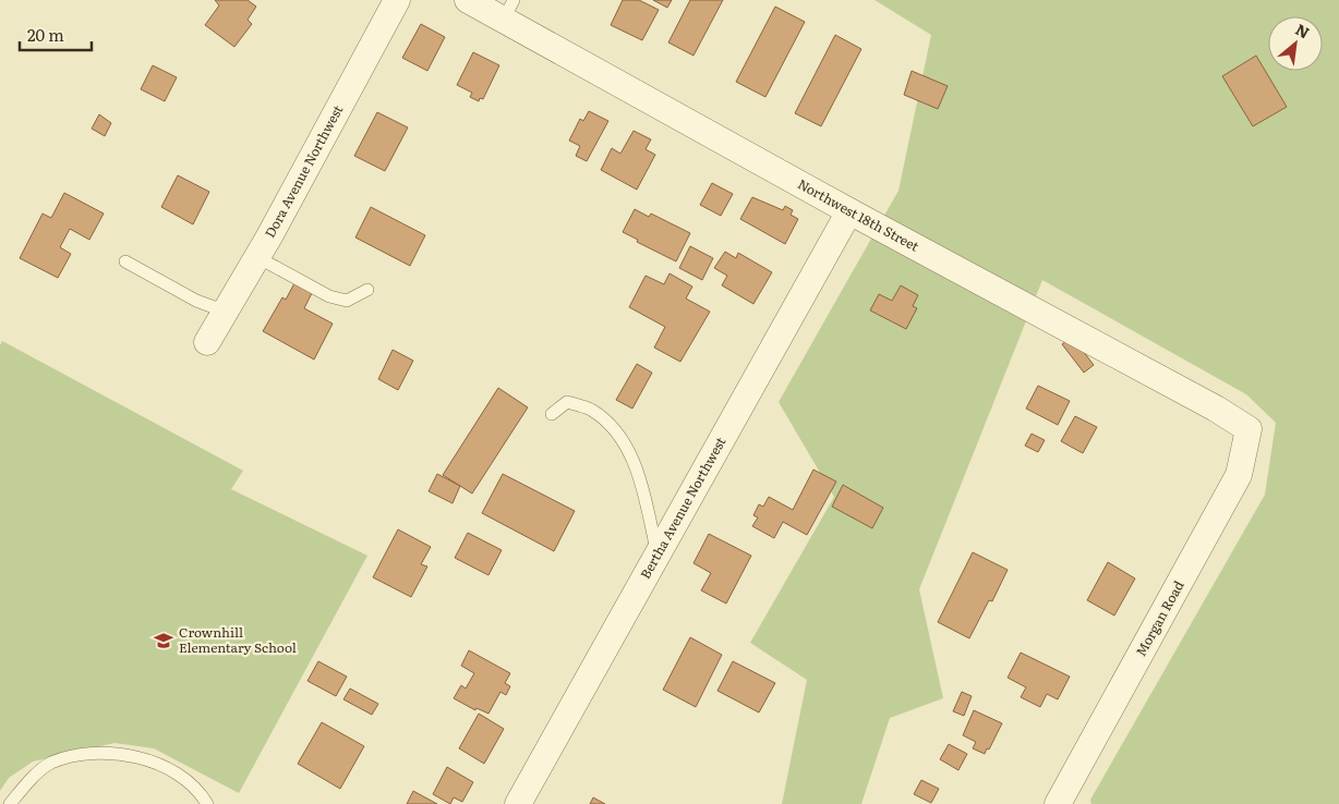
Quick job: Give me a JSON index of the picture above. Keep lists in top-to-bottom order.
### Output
{
  "streets": {
    "street": [
      "Dora Avenue Northwest",
      "Northwest 18th Street",
      "Bertha Avenue Northwest",
      "Morgan Road"
    ]
  },
  "crossings": [
    ["Northwest 18th Street", "Bertha Avenue Northwest"],
    ["Northwest 18th Street", "Morgan Road"]
  ],
  "places": {
    "school or university": ["Crownhill Elementary School"]
  },
  "scale_bar": "20 m",
  "north": "top right"
}
